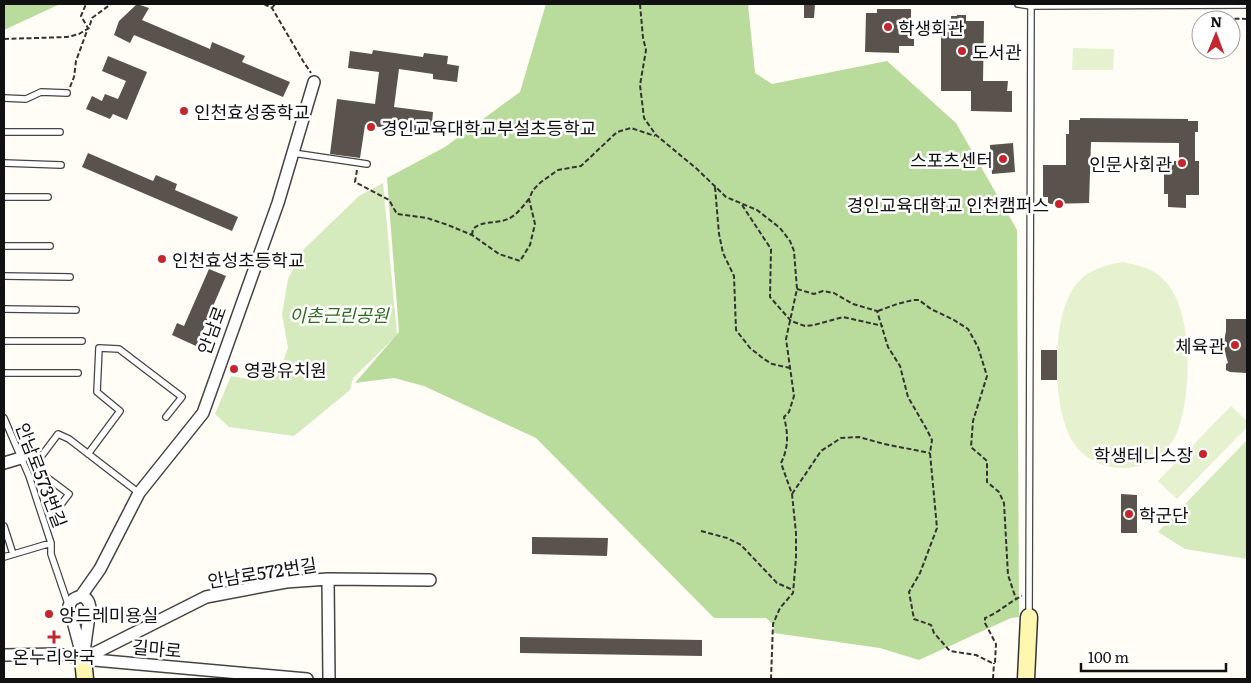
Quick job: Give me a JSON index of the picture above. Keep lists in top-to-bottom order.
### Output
{
  "streets": {
    "street": ["안남로", "안남로572번길", "길마로"],
    "lane": ["안남로573번길"]
  },
  "crossings": [
    ["안남로", "안남로573번길"],
    ["안남로", "안남로572번길"],
    ["안남로", "길마로"],
    ["안남로572번길", "길마로"]
  ],
  "parks": ["이촌근린공원"],
  "places": {
    "other": [
      "학생회관",
      "도서관",
      "인천효성중학교",
      "경인교육대학교부설초등학교",
      "스포츠센터",
      "인문사회관",
      "경인교육대학교 인천캠퍼스",
      "인천효성초등학교",
      "체육관",
      "영광유치원",
      "학생테니스장",
      "학군단",
      "앙드레미용실"
    ],
    "health": ["온누리약국"]
  },
  "scale_bar": "100 m",
  "north": "top"
}
